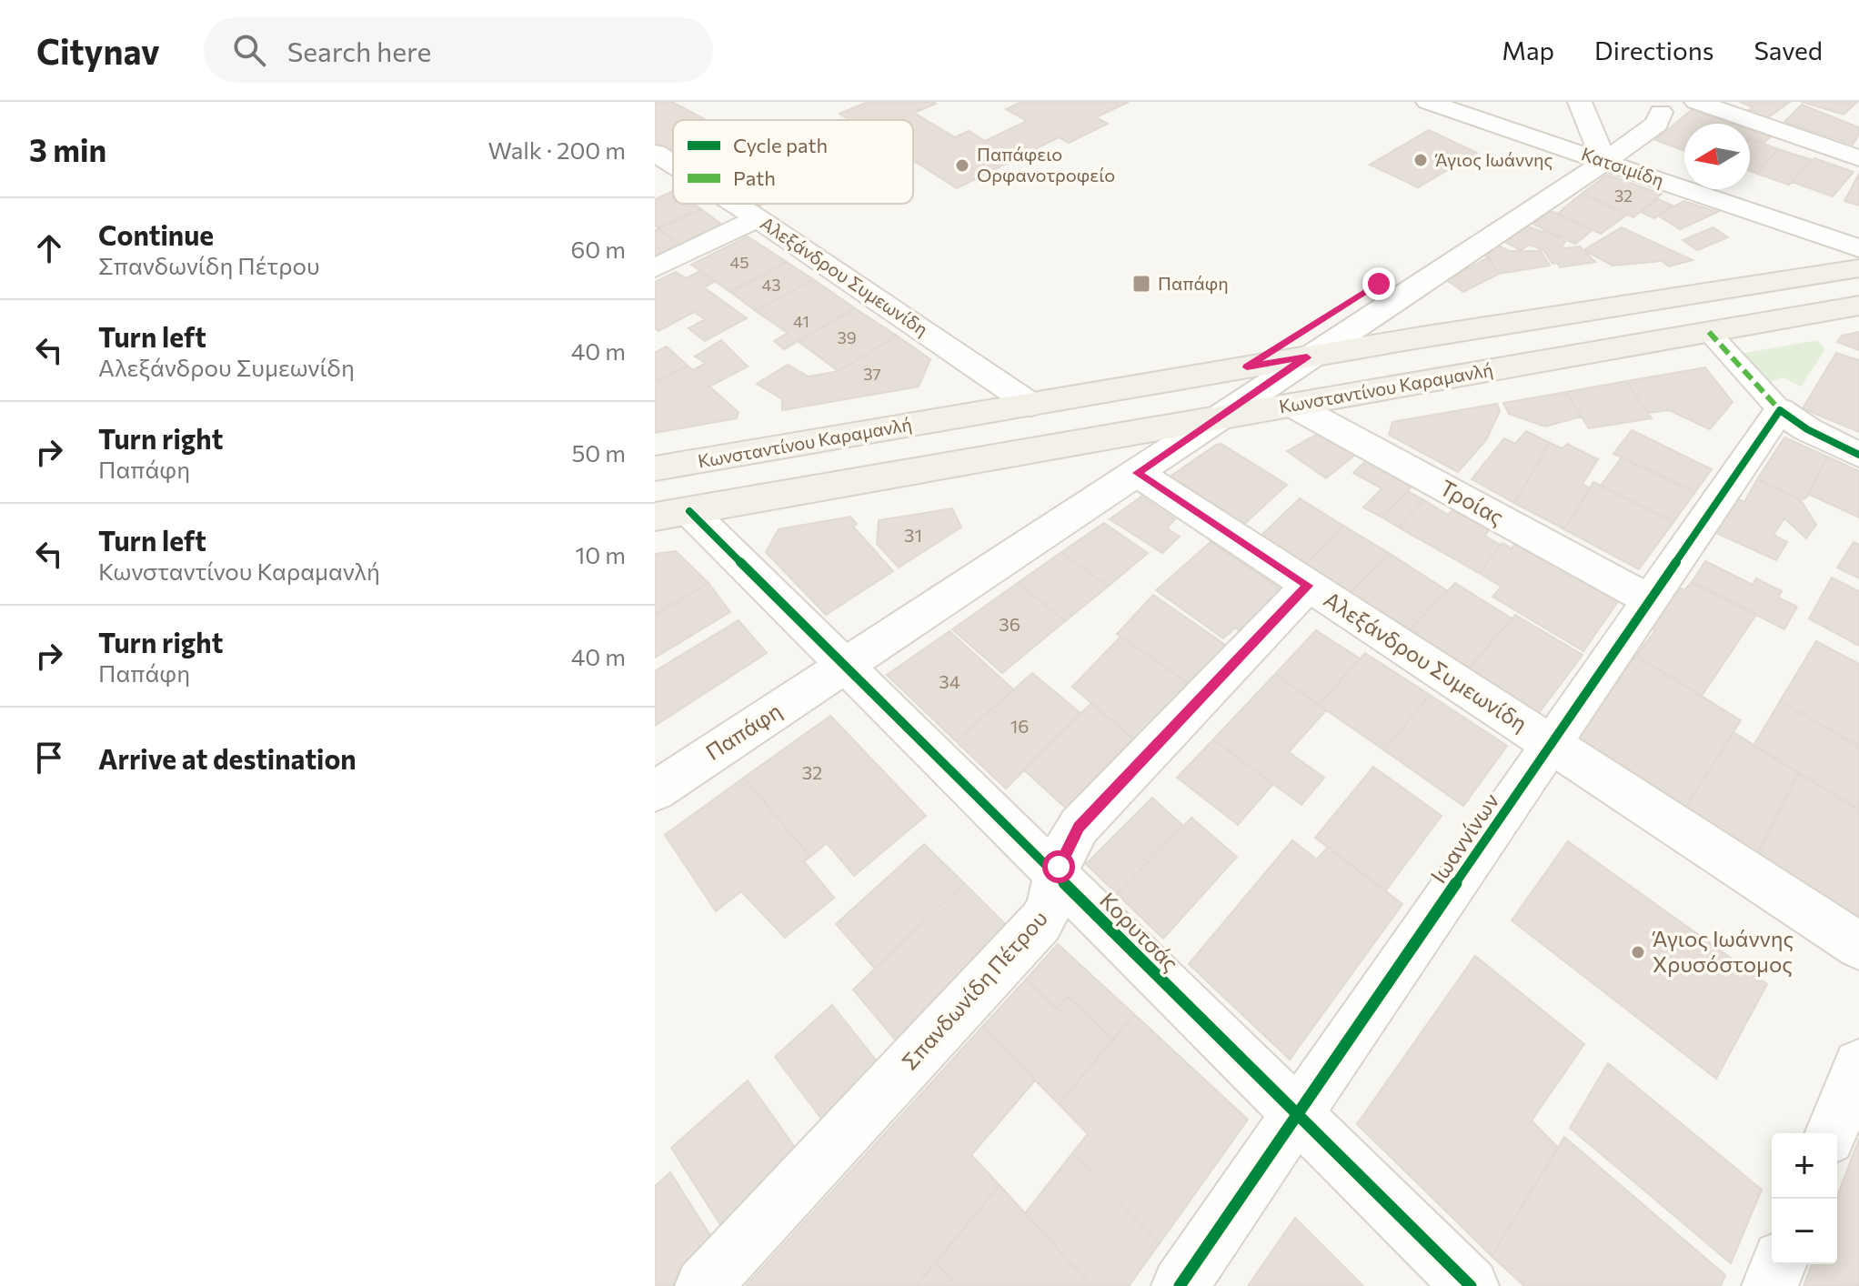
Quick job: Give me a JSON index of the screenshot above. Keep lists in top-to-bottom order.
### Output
{
  "streets": {
    "main road": ["Κωνσταντίνου Καραμανλή"],
    "street": [
      "Κατσιμίδη",
      "Αλεξάνδρου Συμεωνίδη",
      "Τροίας",
      "Παπάφη",
      "Ιωαννίνων",
      "Κορυτσάς",
      "Σπανδωνίδη Πέτρου"
    ]
  },
  "crossings": [
    ["Κατσιμίδη", "Παπάφη"],
    ["Αλεξάνδρου Συμεωνίδη", "Κωνσταντίνου Καραμανλή"],
    ["Αλεξάνδρου Συμεωνίδη", "Παπάφη"],
    ["Αλεξάνδρου Συμεωνίδη", "Ιωαννίνων"],
    ["Αλεξάνδρου Συμεωνίδη", "Σπανδωνίδη Πέτρου"],
    ["Κωνσταντίνου Καραμανλή", "Τροίας"],
    ["Κωνσταντίνου Καραμανλή", "Παπάφη"],
    ["Κωνσταντίνου Καραμανλή", "Κορυτσάς"],
    ["Τροίας", "Ιωαννίνων"],
    ["Παπάφη", "Κορυτσάς"],
    ["Ιωαννίνων", "Κορυτσάς"],
    ["Κορυτσάς", "Σπανδωνίδη Πέτρου"]
  ],
  "places": {
    "other": ["Άγιος Ιωάννης", "Παπάφειο Ορφανοτροφείο", "Άγιος Ιωάννης Χρυσόστομος"],
    "transit": ["Παπάφη"]
  },
  "house_numbers": [
    "32",
    "45",
    "43",
    "41",
    "39",
    "37",
    "31",
    "36",
    "34",
    "16",
    "32"
  ],
  "legend": ["Cycle path", "Path"],
  "north": "left",
  "page": {
    "header": "Citynav",
    "search": "Search here",
    "nav": ["Map", "Directions", "Saved"],
    "heading": ["3 min", "Walk · 200 m"],
    "list": [
      ["Continue", "Σπανδωνίδη Πέτρου", "60 m"],
      ["Turn left", "Αλεξάνδρου Συμεωνίδη", "40 m"],
      ["Turn right", "Παπάφη", "50 m"],
      ["Turn left", "Κωνσταντίνου Καραμανλή", "10 m"],
      ["Turn right", "Παπάφη", "40 m"],
      "Arrive at destination"
    ],
    "map_buttons": ["+", "−"]
  }
}
